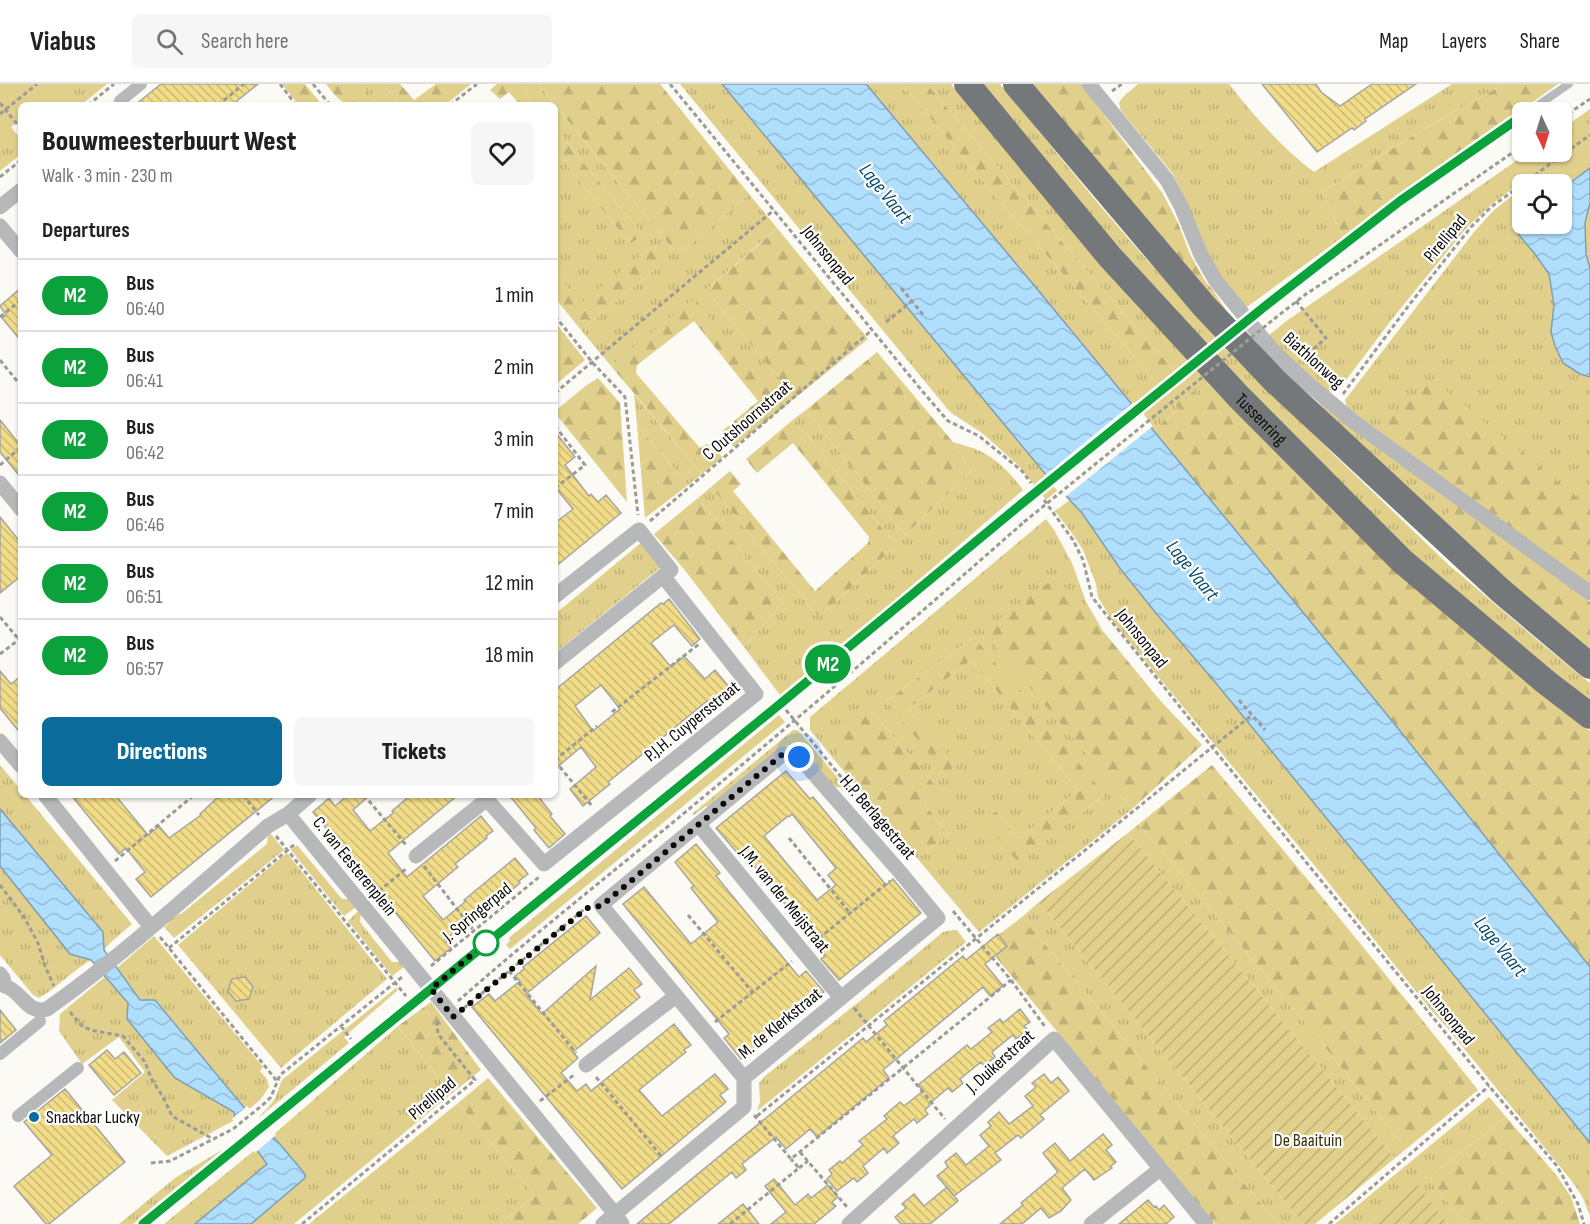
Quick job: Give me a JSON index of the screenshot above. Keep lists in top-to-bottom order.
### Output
{
  "streets": {
    "highway": ["Tussenring"],
    "street": [
      "Biathlonweg",
      "P.J.H. Cuypersstraat",
      "H.P. Berlagestraat",
      "C. van Eesterenplein",
      "J.M. van der Meijstraat",
      "M. de Klerkstraat",
      "J. Duikerstraat"
    ],
    "path": [
      "Pirellipad",
      "Johnsonpad",
      "C Outshoornstraat",
      "J. Springerpad"
    ]
  },
  "crossings": [
    ["Pirellipad", "C. van Eesterenplein"],
    ["Johnsonpad", "C Outshoornstraat"],
    ["C Outshoornstraat", "P.J.H. Cuypersstraat"],
    ["P.J.H. Cuypersstraat", "J. Springerpad"],
    ["H.P. Berlagestraat", "J.M. van der Meijstraat"],
    ["H.P. Berlagestraat", "M. de Klerkstraat"],
    ["C. van Eesterenplein", "J. Springerpad"],
    ["J.M. van der Meijstraat", "M. de Klerkstraat"]
  ],
  "water": ["Lage Vaart"],
  "parks": ["De Baaituin"],
  "places": ["Snackbar Lucky"],
  "lines": ["bus line M2"],
  "north": "bottom",
  "page": {
    "header": "Viabus",
    "search": "Search here",
    "nav": ["Map", "Layers", "Share"],
    "on_map": "M2",
    "heading": [
      ["Bouwmeesterbuurt West", "Walk · 3 min · 230 m"],
      "Departures"
    ],
    "list": [
      {
        "mark": "M2",
        "name": "Bus",
        "note": "06:40",
        "value": "1 min"
      },
      {
        "mark": "M2",
        "name": "Bus",
        "note": "06:41",
        "value": "2 min"
      },
      {
        "mark": "M2",
        "name": "Bus",
        "note": "06:42",
        "value": "3 min"
      },
      {
        "mark": "M2",
        "name": "Bus",
        "note": "06:46",
        "value": "7 min"
      },
      {
        "mark": "M2",
        "name": "Bus",
        "note": "06:51",
        "value": "12 min"
      },
      {
        "mark": "M2",
        "name": "Bus",
        "note": "06:57",
        "value": "18 min"
      }
    ],
    "buttons": ["Directions", "Tickets"]
  }
}
